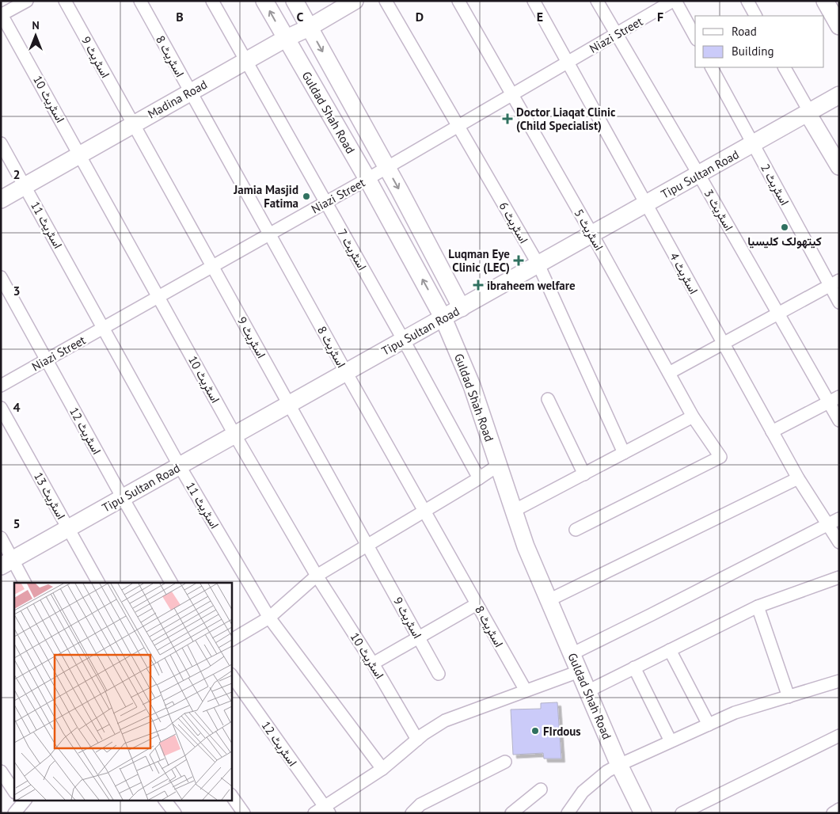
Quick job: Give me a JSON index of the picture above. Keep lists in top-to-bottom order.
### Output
{
  "streets": {
    "street": [
      "Niazi Street",
      "اسٹریٹ 8",
      "اسٹریٹ 9",
      "اسٹریٹ 10",
      "Madina Road",
      "Guldad Shah Road",
      "Tipu Sultan Road",
      "اسٹریٹ 2",
      "اسٹریٹ 3",
      "اسٹریٹ 6",
      "اسٹریٹ 11",
      "اسٹریٹ 5",
      "اسٹریٹ 7",
      "اسٹریٹ 4",
      "اسٹریٹ 12",
      "اسٹریٹ 13"
    ]
  },
  "crossings": [
    ["Niazi Street", "اسٹریٹ 8"],
    ["Niazi Street", "اسٹریٹ 9"],
    ["Niazi Street", "اسٹریٹ 10"],
    ["Niazi Street", "Guldad Shah Road"],
    ["Niazi Street", "اسٹریٹ 3"],
    ["Niazi Street", "اسٹریٹ 6"],
    ["Niazi Street", "اسٹریٹ 11"],
    ["Niazi Street", "اسٹریٹ 5"],
    ["Niazi Street", "اسٹریٹ 7"],
    ["Niazi Street", "اسٹریٹ 4"],
    ["Niazi Street", "اسٹریٹ 12"],
    ["اسٹریٹ 8", "Madina Road"],
    ["اسٹریٹ 8", "Tipu Sultan Road"],
    ["اسٹریٹ 9", "Madina Road"],
    ["اسٹریٹ 9", "Tipu Sultan Road"],
    ["اسٹریٹ 10", "Madina Road"],
    ["اسٹریٹ 10", "Tipu Sultan Road"],
    ["Madina Road", "Guldad Shah Road"],
    ["Madina Road", "اسٹریٹ 11"],
    ["Madina Road", "اسٹریٹ 7"],
    ["Guldad Shah Road", "Tipu Sultan Road"],
    ["Tipu Sultan Road", "اسٹریٹ 2"],
    ["Tipu Sultan Road", "اسٹریٹ 3"],
    ["Tipu Sultan Road", "اسٹریٹ 6"],
    ["Tipu Sultan Road", "اسٹریٹ 11"],
    ["Tipu Sultan Road", "اسٹریٹ 5"],
    ["Tipu Sultan Road", "اسٹریٹ 7"],
    ["Tipu Sultan Road", "اسٹریٹ 4"],
    ["Tipu Sultan Road", "اسٹریٹ 12"],
    ["Tipu Sultan Road", "اسٹریٹ 13"]
  ],
  "places": {
    "health": ["Doctor Liaqat Clinic (Child Specialist)", "Luqman Eye Clinic (LEC)", "ibraheem welfare"],
    "other": ["Jamia Masjid Fatima", "کیتھولک کلیسیا", "FIrdous"]
  },
  "legend": ["Road", "Building"],
  "north": "top",
  "grid": {
    "columns": [
      "B",
      "C",
      "D",
      "E",
      "F"
    ],
    "rows": [
      "2",
      "3",
      "4",
      "5"
    ]
  }
}
